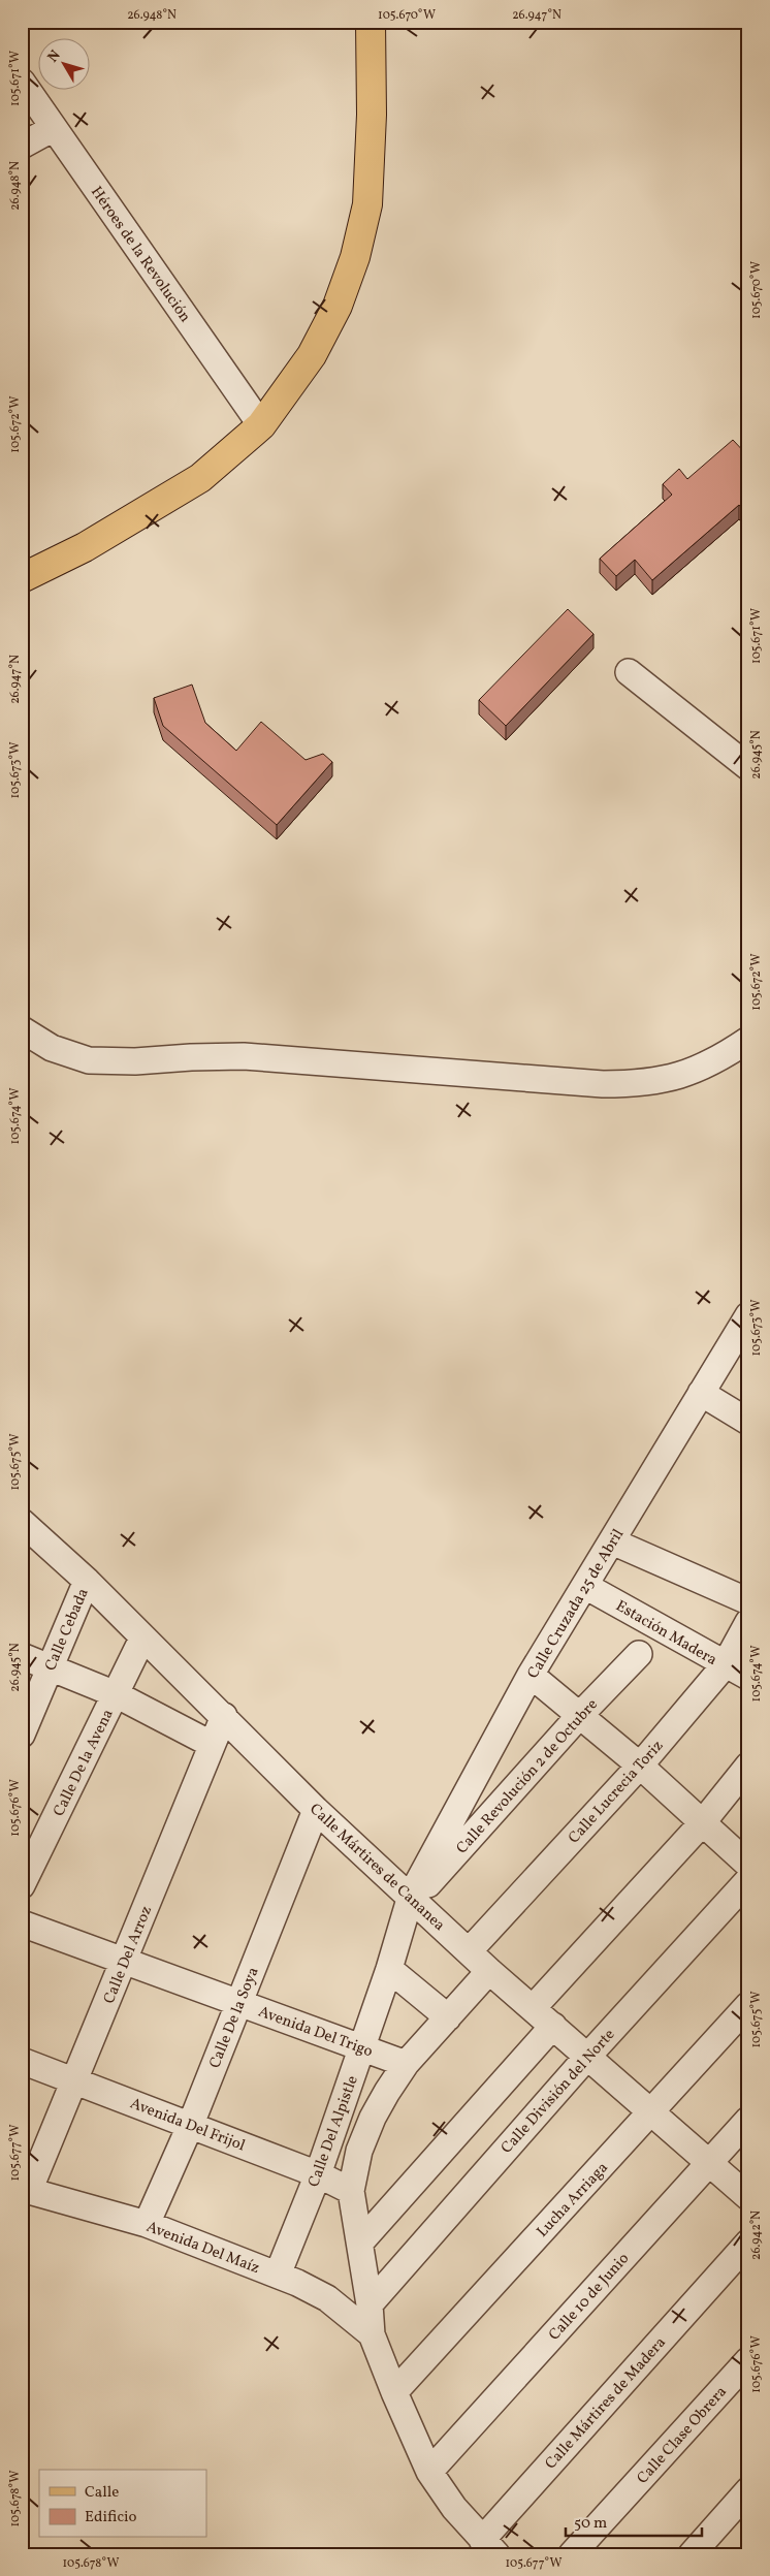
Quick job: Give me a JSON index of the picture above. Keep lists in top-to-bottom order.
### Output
{
  "streets": {
    "street": [
      "Héroes de la Revolución",
      "Calle Cruzada 25 de Abril",
      "Calle Cebada",
      "Estación Madera",
      "Calle De la Avena",
      "Calle Revolución 2 de Octubre",
      "Calle Lucrecia Toriz",
      "Calle Mártires de Cananea",
      "Calle Del Arroz",
      "Calle De la Soya",
      "Avenida Del Trigo",
      "Calle División del Norte",
      "Avenida Del Frijol",
      "Calle Del Alpistle",
      "Lucha Arriaga",
      "Avenida Del Maíz",
      "Calle 10 de Junio",
      "Calle Mártires de Madera",
      "Calle Clase Obrera"
    ]
  },
  "crossings": [
    ["Calle Cruzada 25 de Abril", "Estación Madera"],
    ["Calle Cruzada 25 de Abril", "Calle Revolución 2 de Octubre"],
    ["Calle Cruzada 25 de Abril", "Calle Mártires de Cananea"],
    ["Calle Cruzada 25 de Abril", "Calle Del Alpistle"],
    ["Calle Cebada", "Calle Mártires de Cananea"],
    ["Estación Madera", "Calle Lucrecia Toriz"],
    ["Calle De la Avena", "Calle Mártires de Cananea"],
    ["Calle Revolución 2 de Octubre", "Calle Mártires de Cananea"],
    ["Calle Revolución 2 de Octubre", "Calle Del Alpistle"],
    ["Calle Lucrecia Toriz", "Calle Mártires de Cananea"],
    ["Calle Mártires de Cananea", "Calle Del Arroz"],
    ["Calle Mártires de Cananea", "Calle De la Soya"],
    ["Calle Mártires de Cananea", "Calle División del Norte"],
    ["Calle Mártires de Cananea", "Calle Del Alpistle"],
    ["Calle Mártires de Cananea", "Lucha Arriaga"],
    ["Calle Mártires de Cananea", "Calle 10 de Junio"],
    ["Calle Del Arroz", "Avenida Del Trigo"],
    ["Calle Del Arroz", "Avenida Del Frijol"],
    ["Calle Del Arroz", "Avenida Del Maíz"],
    ["Calle De la Soya", "Avenida Del Trigo"],
    ["Calle De la Soya", "Avenida Del Frijol"],
    ["Calle De la Soya", "Avenida Del Maíz"],
    ["Avenida Del Trigo", "Calle Del Alpistle"],
    ["Avenida Del Frijol", "Calle Del Alpistle"],
    ["Calle Del Alpistle", "Avenida Del Maíz"]
  ],
  "legend": ["Calle", "Edificio"],
  "scale_bar": "50 m",
  "north": "top left",
  "coordinates": [
    "26.948°N",
    "105.670°W",
    "26.947°N",
    "105.671°W",
    "105.672°W",
    "26.945°N",
    "105.673°W",
    "105.674°W",
    "105.675°W",
    "105.676°W",
    "105.677°W",
    "26.942°N",
    "105.678°W"
  ]
}
